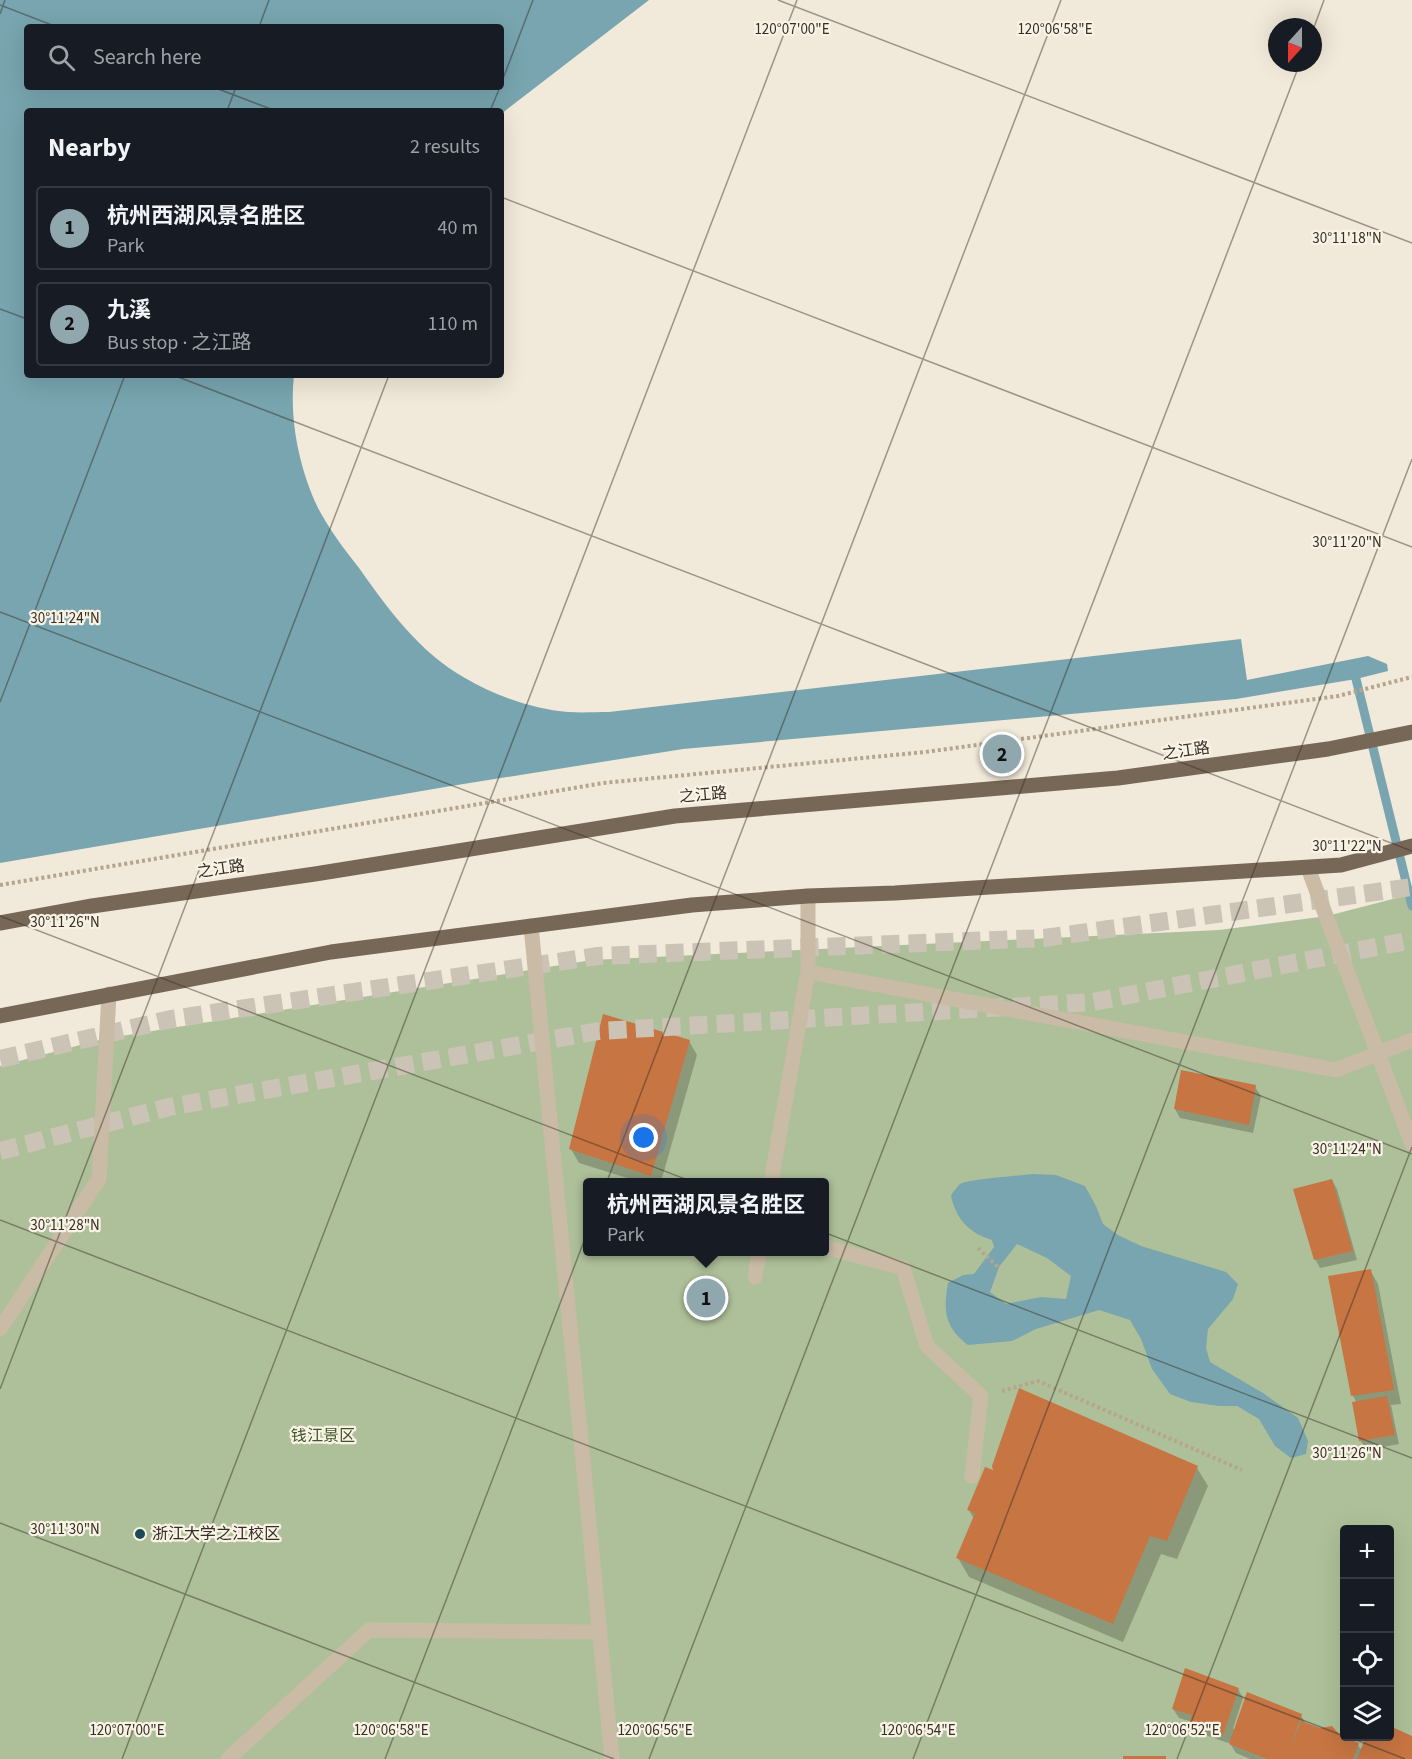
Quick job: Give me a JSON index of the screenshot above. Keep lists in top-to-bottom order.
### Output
{
  "streets": {
    "main road": ["之江路"]
  },
  "parks": ["钱江景区"],
  "places": ["浙江大学之江校区"],
  "north": "bottom",
  "page": {
    "search": "Search here",
    "heading": ["Nearby", "2 results"],
    "list": [
      {
        "mark": "1",
        "name": "杭州西湖风景名胜区",
        "note": "Park",
        "value": "40 m"
      },
      {
        "mark": "2",
        "name": "九溪",
        "note": "Bus stop · 之江路",
        "value": "110 m"
      }
    ],
    "pins": ["2", "1"],
    "popup": ["杭州西湖风景名胜区", "Park"],
    "map_buttons": ["+", "−"]
  },
  "coordinates": [
    "120°06'58\"E",
    "120°07'00\"E",
    "30°11'18\"N",
    "30°11'20\"N",
    "30°11'24\"N",
    "30°11'22\"N",
    "30°11'26\"N",
    "30°11'28\"N",
    "30°11'30\"N",
    "120°06'56\"E",
    "120°06'54\"E",
    "120°06'52\"E"
  ]
}
